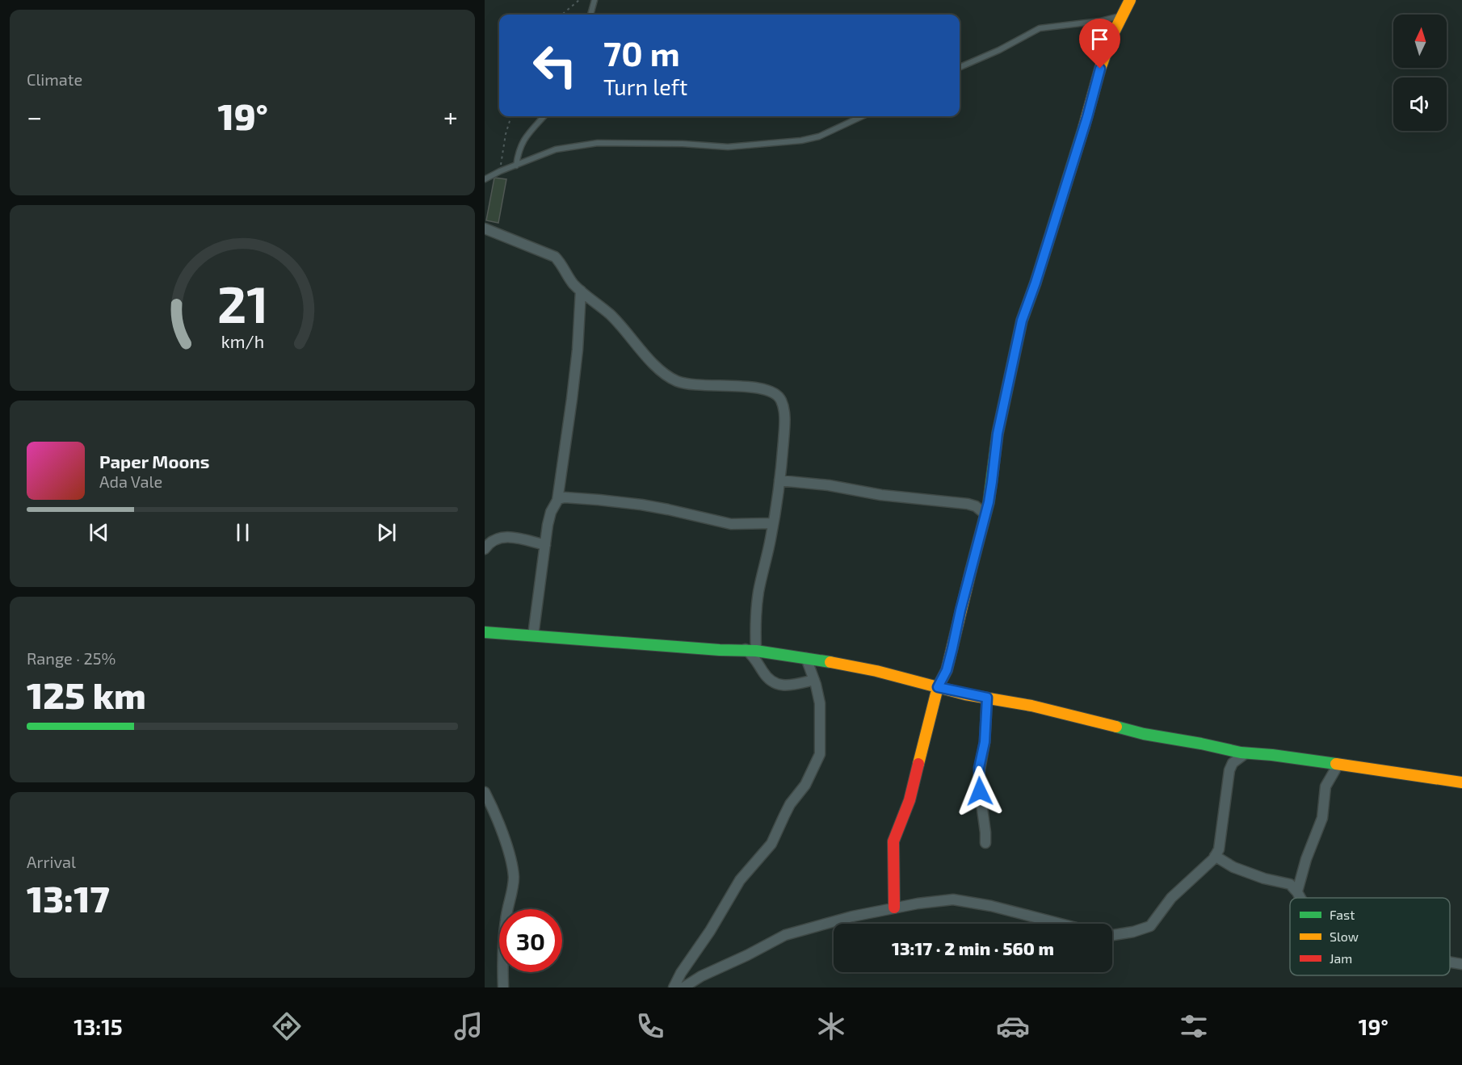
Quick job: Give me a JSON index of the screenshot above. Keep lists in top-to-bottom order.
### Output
{
  "legend": ["Fast", "Slow", "Jam"],
  "north": "top",
  "page": {
    "tile": [
      "Climate",
      ["Range · 25%", "125 km"],
      ["Arrival", "13:17"]
    ],
    "turn": ["70 m", "Turn left"],
    "heat": ["−", "19°", "+"],
    "song": ["Paper Moons", "Ada Vale"],
    "limit": "30",
    "trip": "13:17 · 2 min · 560 m",
    "tabs": ["13:15", "19°"],
    "gauge": ["21", "km/h"]
  }
}
